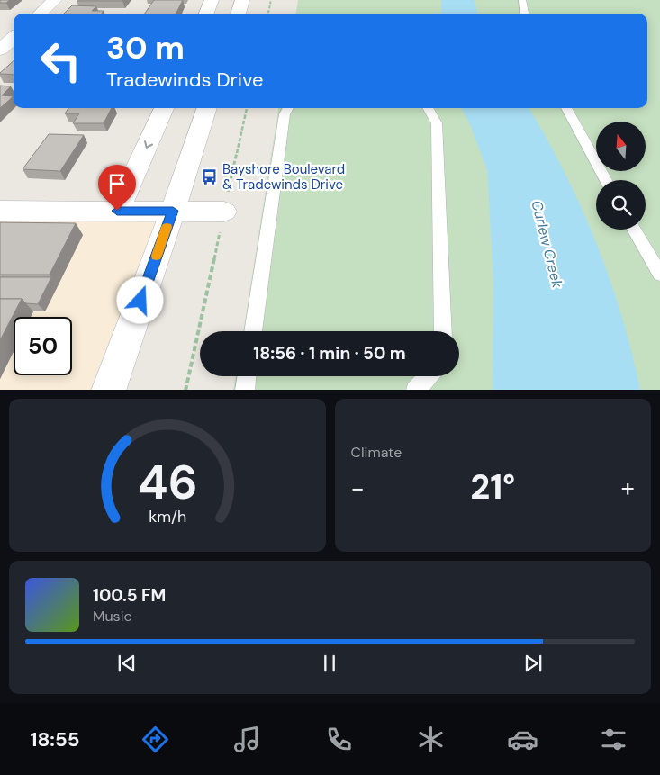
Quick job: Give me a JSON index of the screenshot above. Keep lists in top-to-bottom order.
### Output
{
  "water": ["Curlew Creek"],
  "places": {
    "bus stop": ["Bayshore Boulevard & Tradewinds Drive"]
  },
  "north": "top",
  "page": {
    "turn": ["30 m", "Tradewinds Drive"],
    "limit": "50",
    "trip": "18:56 · 1 min · 50 m",
    "tile": "Climate",
    "heat": ["−", "21°", "+"],
    "song": ["100.5 FM", "Music"],
    "tabs": "18:55",
    "gauge": ["46", "km/h"]
  }
}
